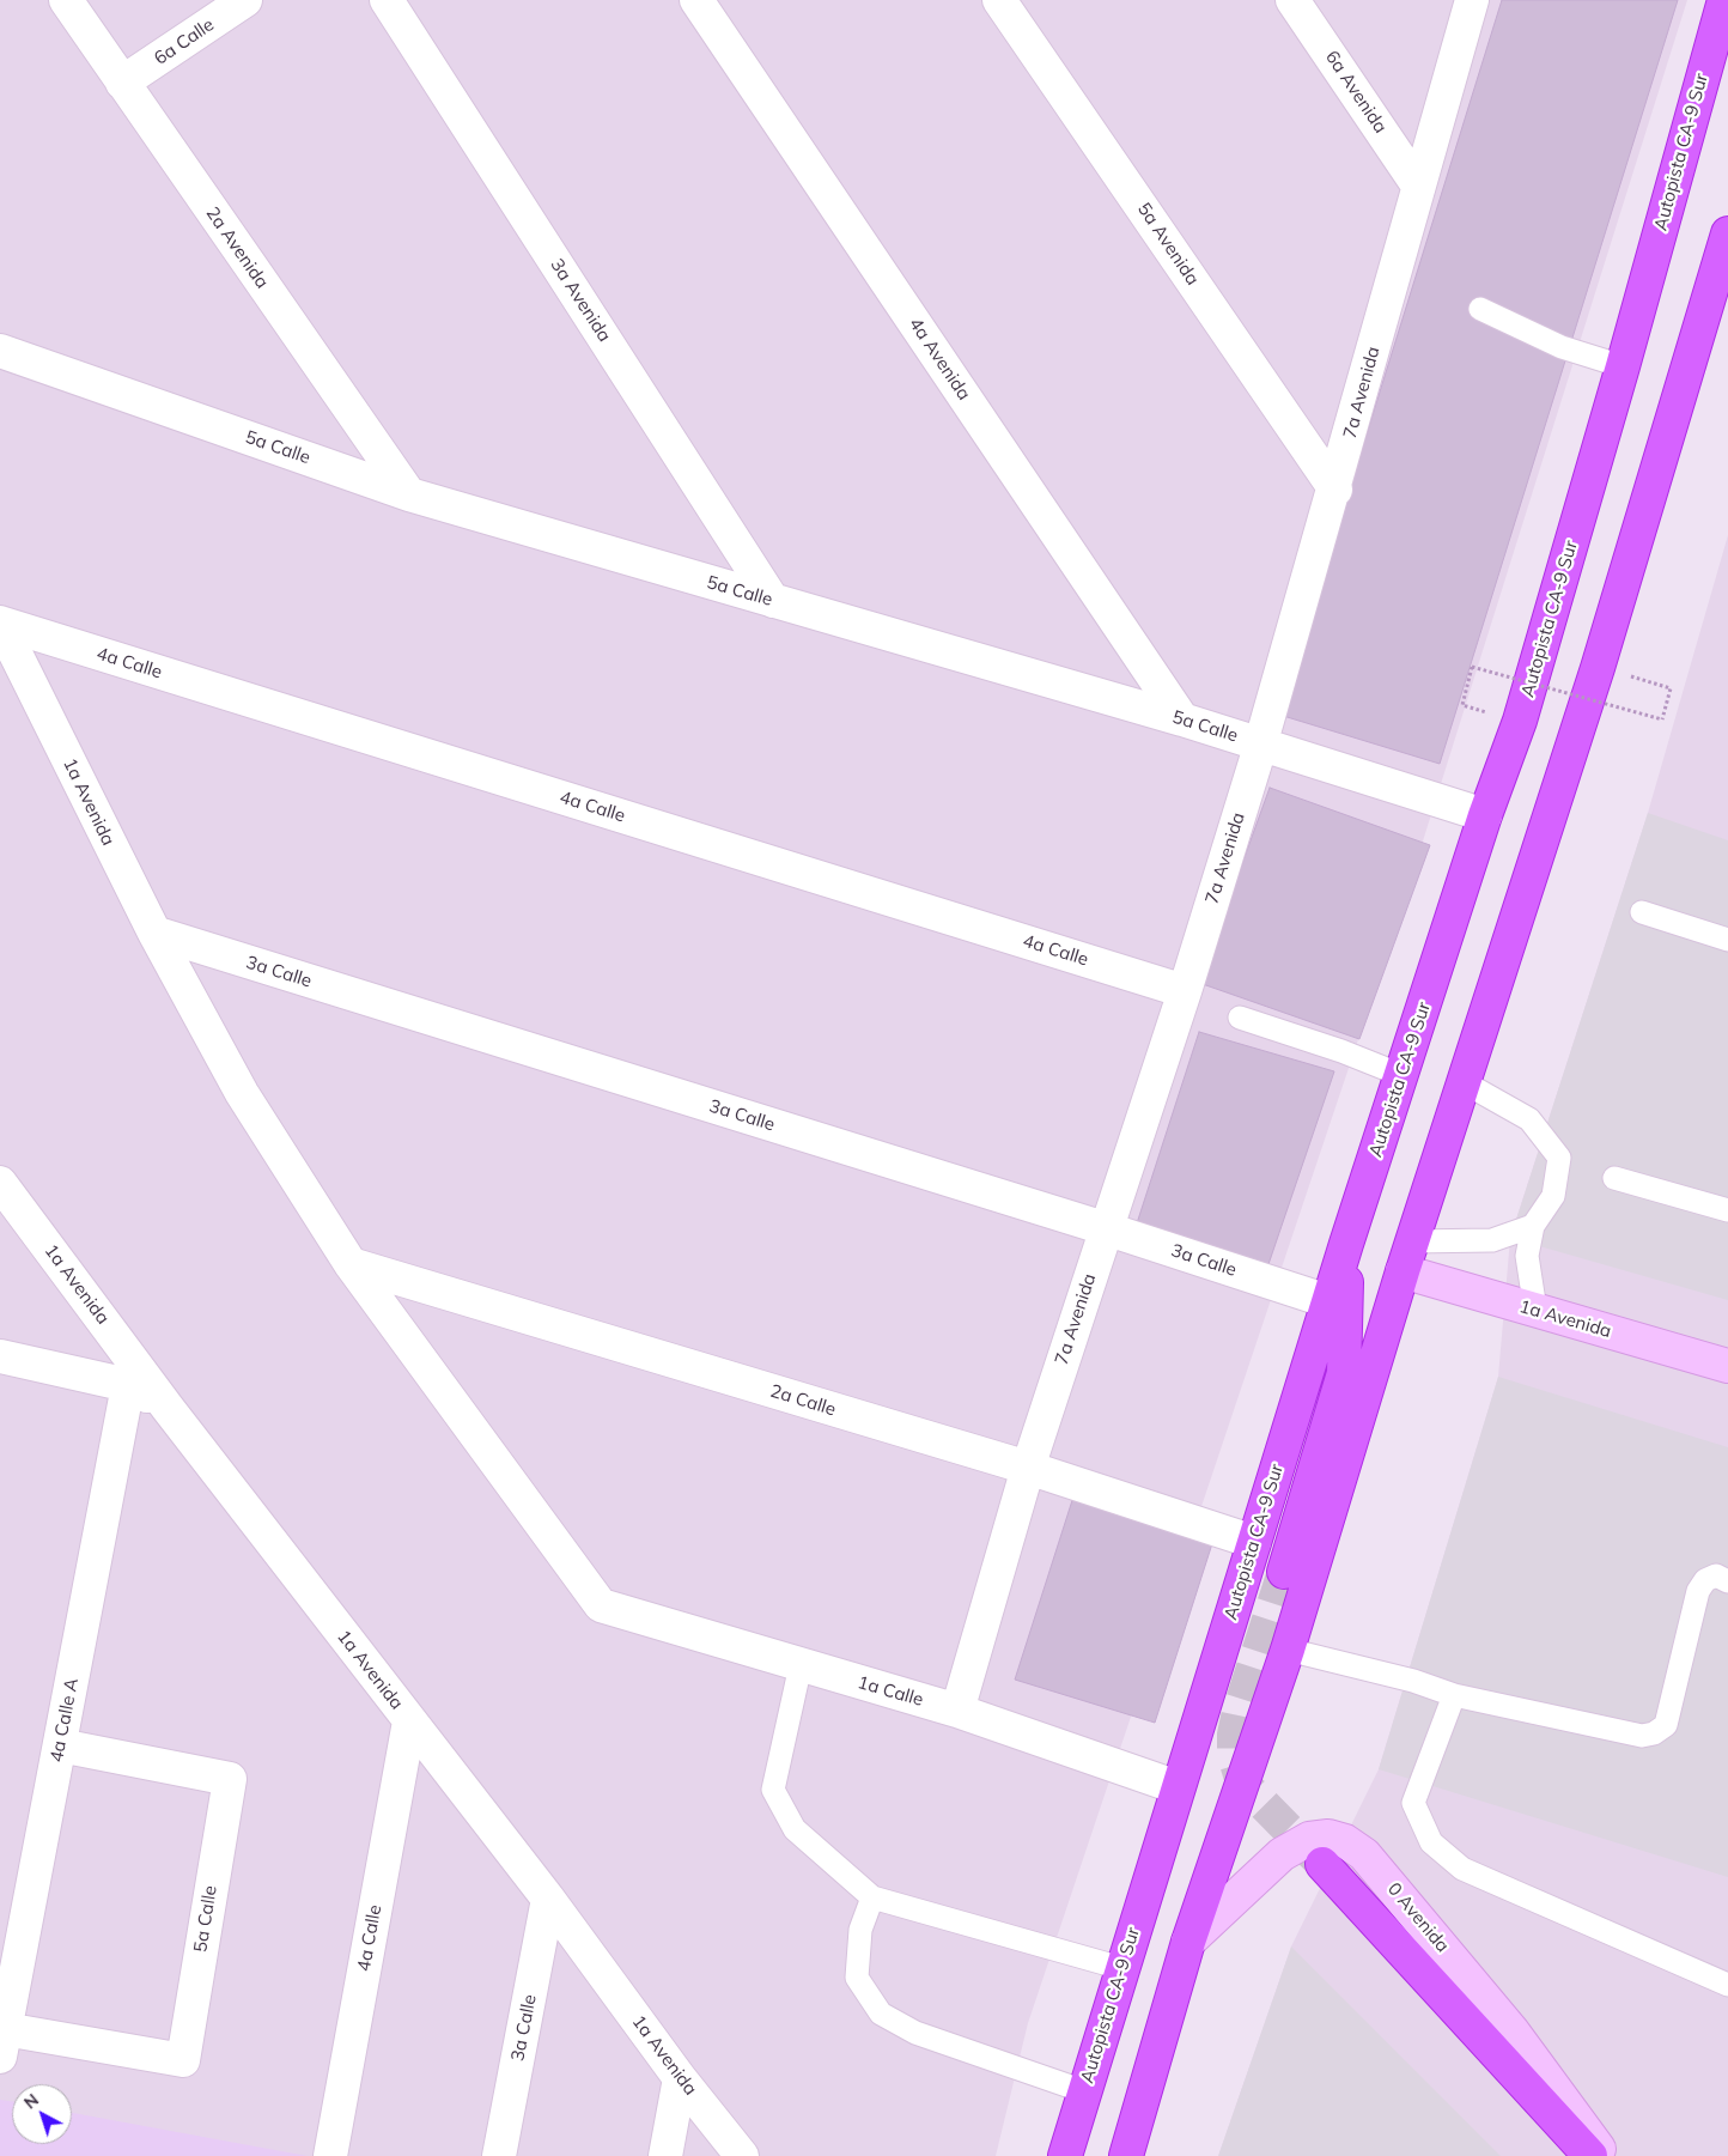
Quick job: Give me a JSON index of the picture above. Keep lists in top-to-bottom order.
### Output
{
  "streets": {
    "highway": ["Autopista CA-9 Sur"],
    "street": [
      "6a Calle",
      "6a Avenida",
      "5a Avenida",
      "2a Avenida",
      "3a Avenida",
      "4a Avenida",
      "7a Avenida",
      "5a Calle",
      "4a Calle",
      "1a Avenida",
      "3a Calle",
      "2a Calle",
      "1a Calle",
      "4a Calle A",
      "0 Avenida"
    ]
  },
  "crossings": [
    ["6a Calle", "2a Avenida"],
    ["6a Avenida", "7a Avenida"],
    ["Autopista CA-9 Sur", "5a Calle"],
    ["Autopista CA-9 Sur", "3a Calle"],
    ["Autopista CA-9 Sur", "2a Calle"],
    ["Autopista CA-9 Sur", "1a Calle"],
    ["5a Avenida", "7a Avenida"],
    ["2a Avenida", "5a Calle"],
    ["3a Avenida", "5a Calle"],
    ["4a Avenida", "5a Calle"],
    ["7a Avenida", "5a Calle"],
    ["7a Avenida", "4a Calle"],
    ["7a Avenida", "3a Calle"],
    ["7a Avenida", "2a Calle"],
    ["7a Avenida", "1a Calle"],
    ["5a Calle", "4a Calle A"],
    ["4a Calle", "1a Avenida"],
    ["1a Avenida", "3a Calle"],
    ["1a Avenida", "2a Calle"],
    ["1a Avenida", "1a Calle"]
  ],
  "north": "top left"
}
